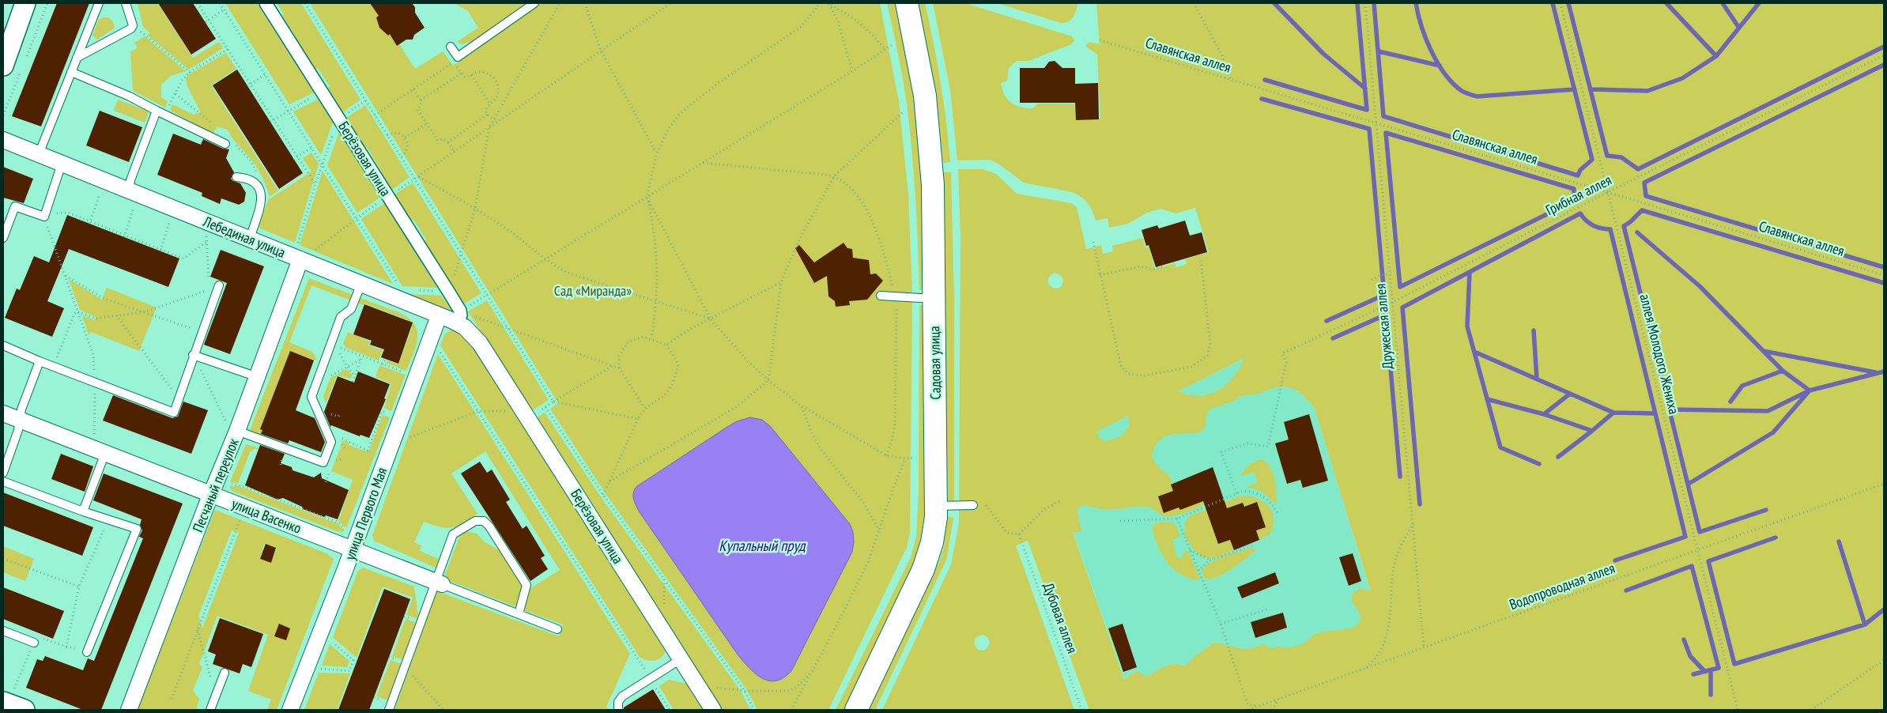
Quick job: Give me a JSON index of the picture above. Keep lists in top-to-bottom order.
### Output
{
  "streets": {
    "main road": ["Садовая улица"],
    "street": [
      "Берёзовая улица",
      "Лебединая улица",
      "Песчаный переулок",
      "улица Первого Мая",
      "улица Васенко"
    ],
    "path": [
      "Славянская аллея",
      "Грибная аллея",
      "Дружеская аллея",
      "аллея Молодого Жениха",
      "Водопроводная аллея",
      "Дубовая аллея"
    ]
  },
  "crossings": [
    ["Славянская аллея", "Грибная аллея"],
    ["Славянская аллея", "Дружеская аллея"],
    ["Славянская аллея", "аллея Молодого Жениха"],
    ["Берёзовая улица", "Лебединая улица"],
    ["Грибная аллея", "Дружеская аллея"],
    ["Грибная аллея", "аллея Молодого Жениха"],
    ["Лебединая улица", "Песчаный переулок"],
    ["Лебединая улица", "улица Первого Мая"],
    ["Дружеская аллея", "Водопроводная аллея"],
    ["аллея Молодого Жениха", "Водопроводная аллея"],
    ["Песчаный переулок", "улица Васенко"],
    ["улица Первого Мая", "улица Васенко"]
  ],
  "water": ["Купальный пруд"],
  "parks": ["Сад «Миранда»"]
}
